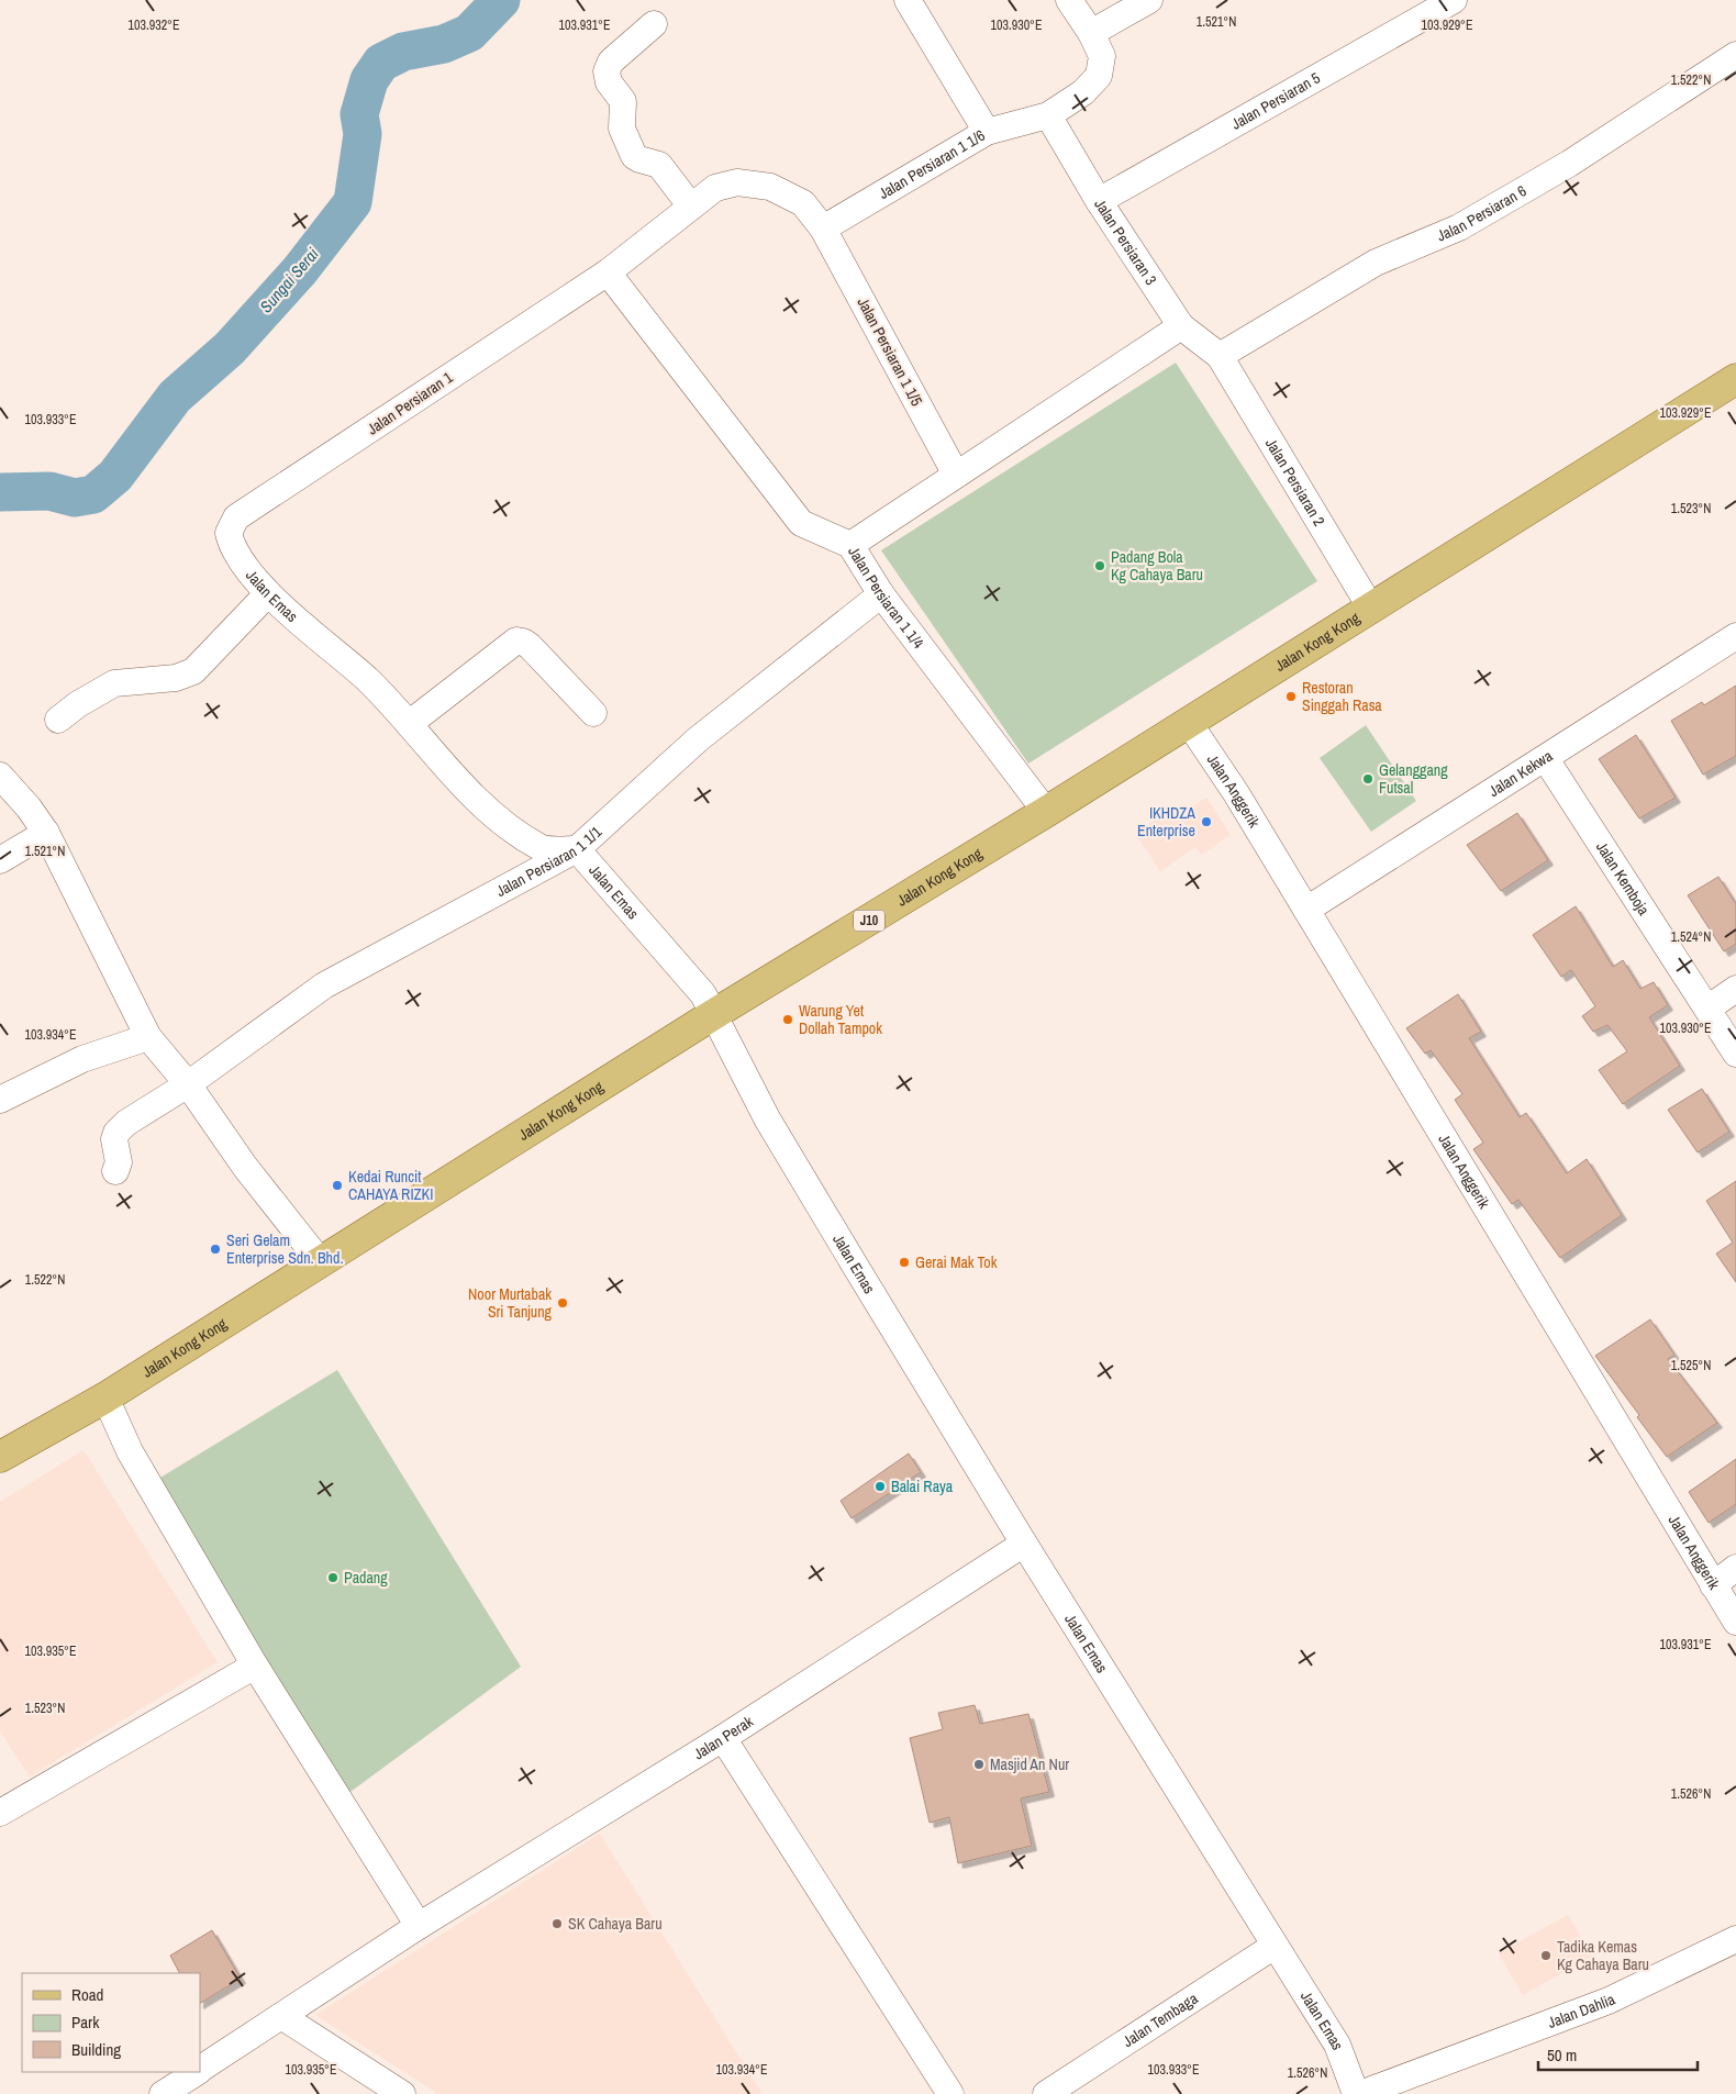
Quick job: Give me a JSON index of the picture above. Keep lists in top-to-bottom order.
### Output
{
  "streets": {
    "main road": ["Jalan Kong Kong", "J10"],
    "street": [
      "Jalan Persiaran 5",
      "Jalan Persiaran 1 1/6",
      "Jalan Persiaran 6",
      "Jalan Persiaran 3",
      "Jalan Persiaran 1 1/5",
      "Jalan Persiaran 1",
      "Jalan Persiaran 2",
      "Jalan Emas",
      "Jalan Persiaran 1 1/4",
      "Jalan Kekwa",
      "Jalan Anggerik",
      "Jalan Persiaran 1 1/1",
      "Jalan Kemboja",
      "Jalan Perak",
      "Jalan Dahlia",
      "Jalan Tembaga"
    ]
  },
  "crossings": [
    ["Jalan Persiaran 5", "Jalan Persiaran 3"],
    ["Jalan Persiaran 1 1/6", "Jalan Persiaran 3"],
    ["Jalan Persiaran 1 1/6", "Jalan Persiaran 1 1/5"],
    ["Jalan Persiaran 6", "Jalan Persiaran 3"],
    ["Jalan Persiaran 6", "Jalan Persiaran 2"],
    ["Jalan Persiaran 3", "Jalan Persiaran 2"],
    ["Jalan Persiaran 1 1/5", "Jalan Persiaran 1"],
    ["Jalan Persiaran 1", "Jalan Emas"],
    ["Jalan Persiaran 1", "Jalan Persiaran 1 1/4"],
    ["Jalan Persiaran 2", "Jalan Kong Kong"],
    ["Jalan Emas", "Jalan Kong Kong"],
    ["Jalan Emas", "Jalan Persiaran 1 1/1"],
    ["Jalan Emas", "Jalan Perak"],
    ["Jalan Emas", "Jalan Tembaga"],
    ["Jalan Persiaran 1 1/4", "Jalan Kong Kong"],
    ["Jalan Persiaran 1 1/4", "Jalan Persiaran 1 1/1"],
    ["Jalan Kong Kong", "Jalan Anggerik"],
    ["Jalan Kekwa", "Jalan Anggerik"],
    ["Jalan Kekwa", "Jalan Kemboja"]
  ],
  "water": ["Sungai Serai"],
  "places": [
    "Padang Bola Kg Cahaya Baru",
    "Restoran Singgah Rasa",
    "Gelanggang Futsal",
    "IKHDZA Enterprise",
    "Warung Yet Dollah Tampok",
    "Kedai Runcit CAHAYA RIZKI",
    "Seri Gelam Enterprise Sdn. Bhd.",
    "Gerai Mak Tok",
    "Noor Murtabak Sri Tanjung",
    "Balai Raya",
    "Padang",
    "Masjid An Nur",
    "SK Cahaya Baru",
    "Tadika Kemas Kg Cahaya Baru"
  ],
  "legend": ["Road", "Park", "Building"],
  "scale_bar": "50 m",
  "coordinates": [
    "1.521°N",
    "103.932°E",
    "103.931°E",
    "103.930°E",
    "103.929°E",
    "1.522°N",
    "103.933°E",
    "1.523°N",
    "1.524°N",
    "103.934°E",
    "1.525°N",
    "103.935°E",
    "1.526°N"
  ]
}
